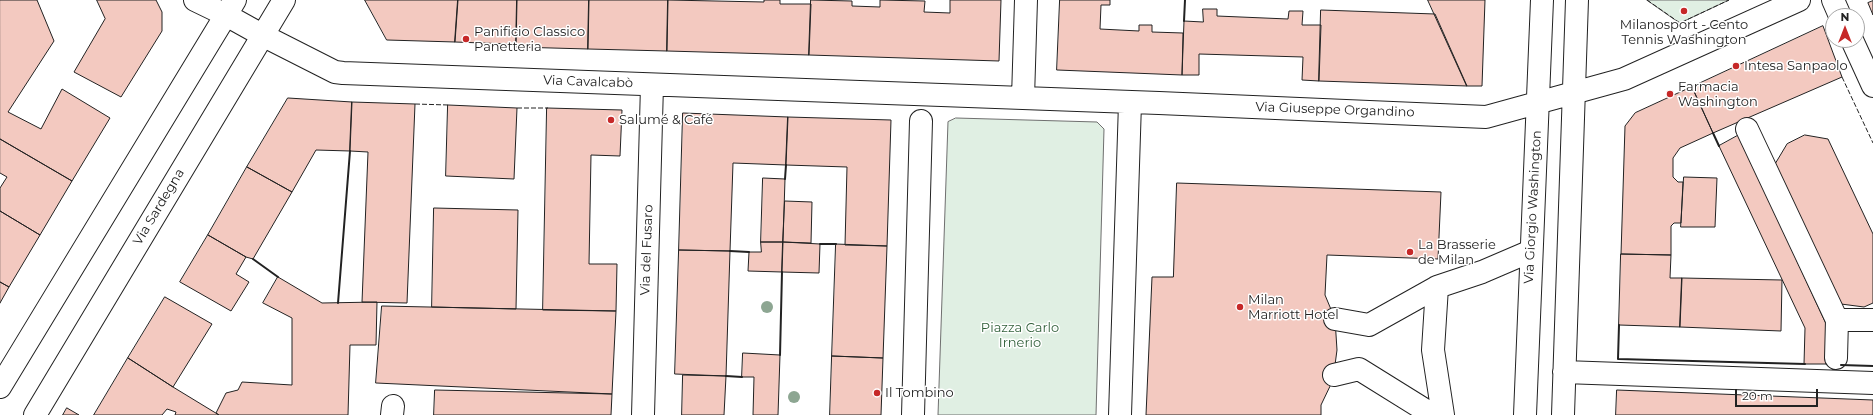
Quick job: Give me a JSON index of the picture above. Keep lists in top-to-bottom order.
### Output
{
  "streets": {
    "street": [
      "Via Cavalcabò",
      "Via Giuseppe Organdino",
      "Via Sardegna",
      "Via Giorgio Washington",
      "Via del Fusaro"
    ]
  },
  "crossings": [
    ["Via Cavalcabò", "Via Sardegna"],
    ["Via Cavalcabò", "Via del Fusaro"],
    ["Via Giuseppe Organdino", "Via Giorgio Washington"]
  ],
  "parks": ["Piazza Carlo Irnerio"],
  "places": [
    "Milanosport - Cento Tennis Washington",
    "Panificio Classico Panetteria",
    "Intesa Sanpaolo",
    "Farmacia Washington",
    "Salumé & Café",
    "La Brasserie de Milan",
    "Milan Marriott Hotel",
    "Il Tombino"
  ],
  "scale_bar": "20 m",
  "north": "top"
}
